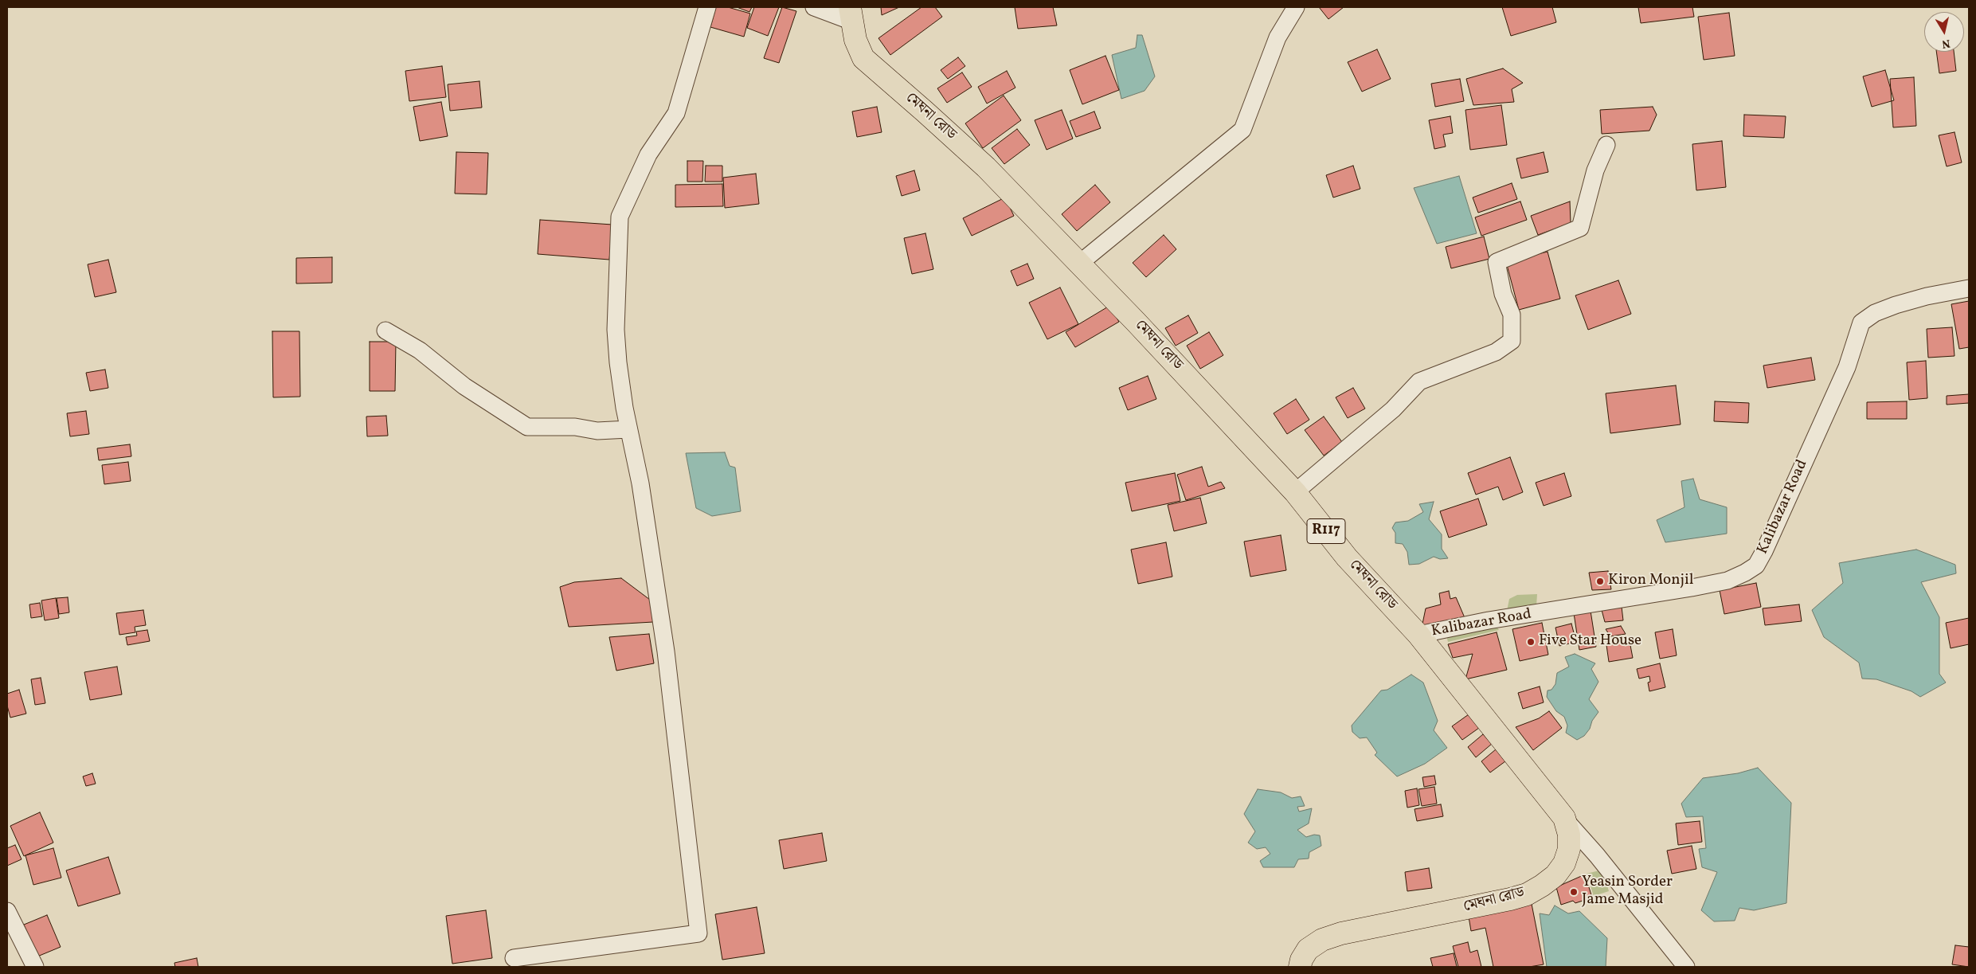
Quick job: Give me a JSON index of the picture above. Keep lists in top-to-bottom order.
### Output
{
  "streets": {
    "main road": ["মেঘনা রোড", "R117"],
    "street": ["Kalibazar Road"]
  },
  "crossings": [
    ["মেঘনা রোড", "Kalibazar Road"]
  ],
  "places": ["Kiron Monjil", "Five Star House", "Yeasin Sorder Jame Masjid"],
  "north": "bottom"
}
